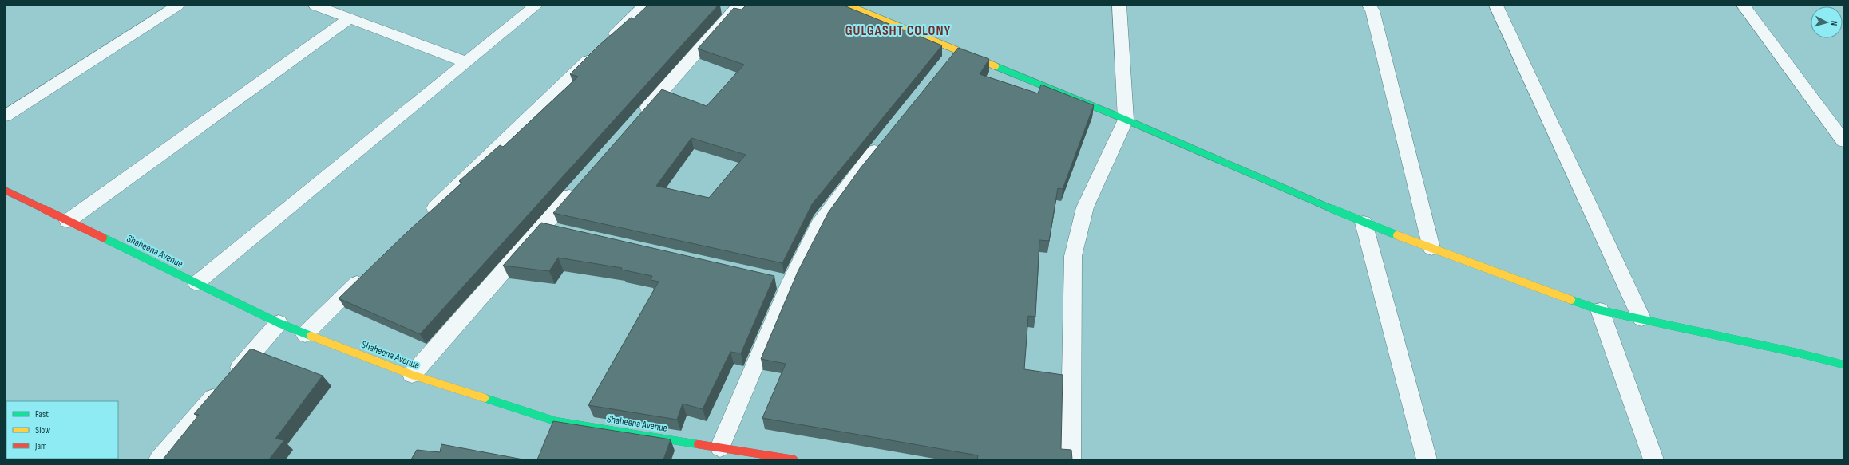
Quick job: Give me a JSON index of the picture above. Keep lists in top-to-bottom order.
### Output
{
  "streets": {
    "street": ["Shaheena Avenue"]
  },
  "districts": ["GULGASHT COLONY"],
  "legend": ["Fast", "Slow", "Jam"],
  "north": "right"
}
